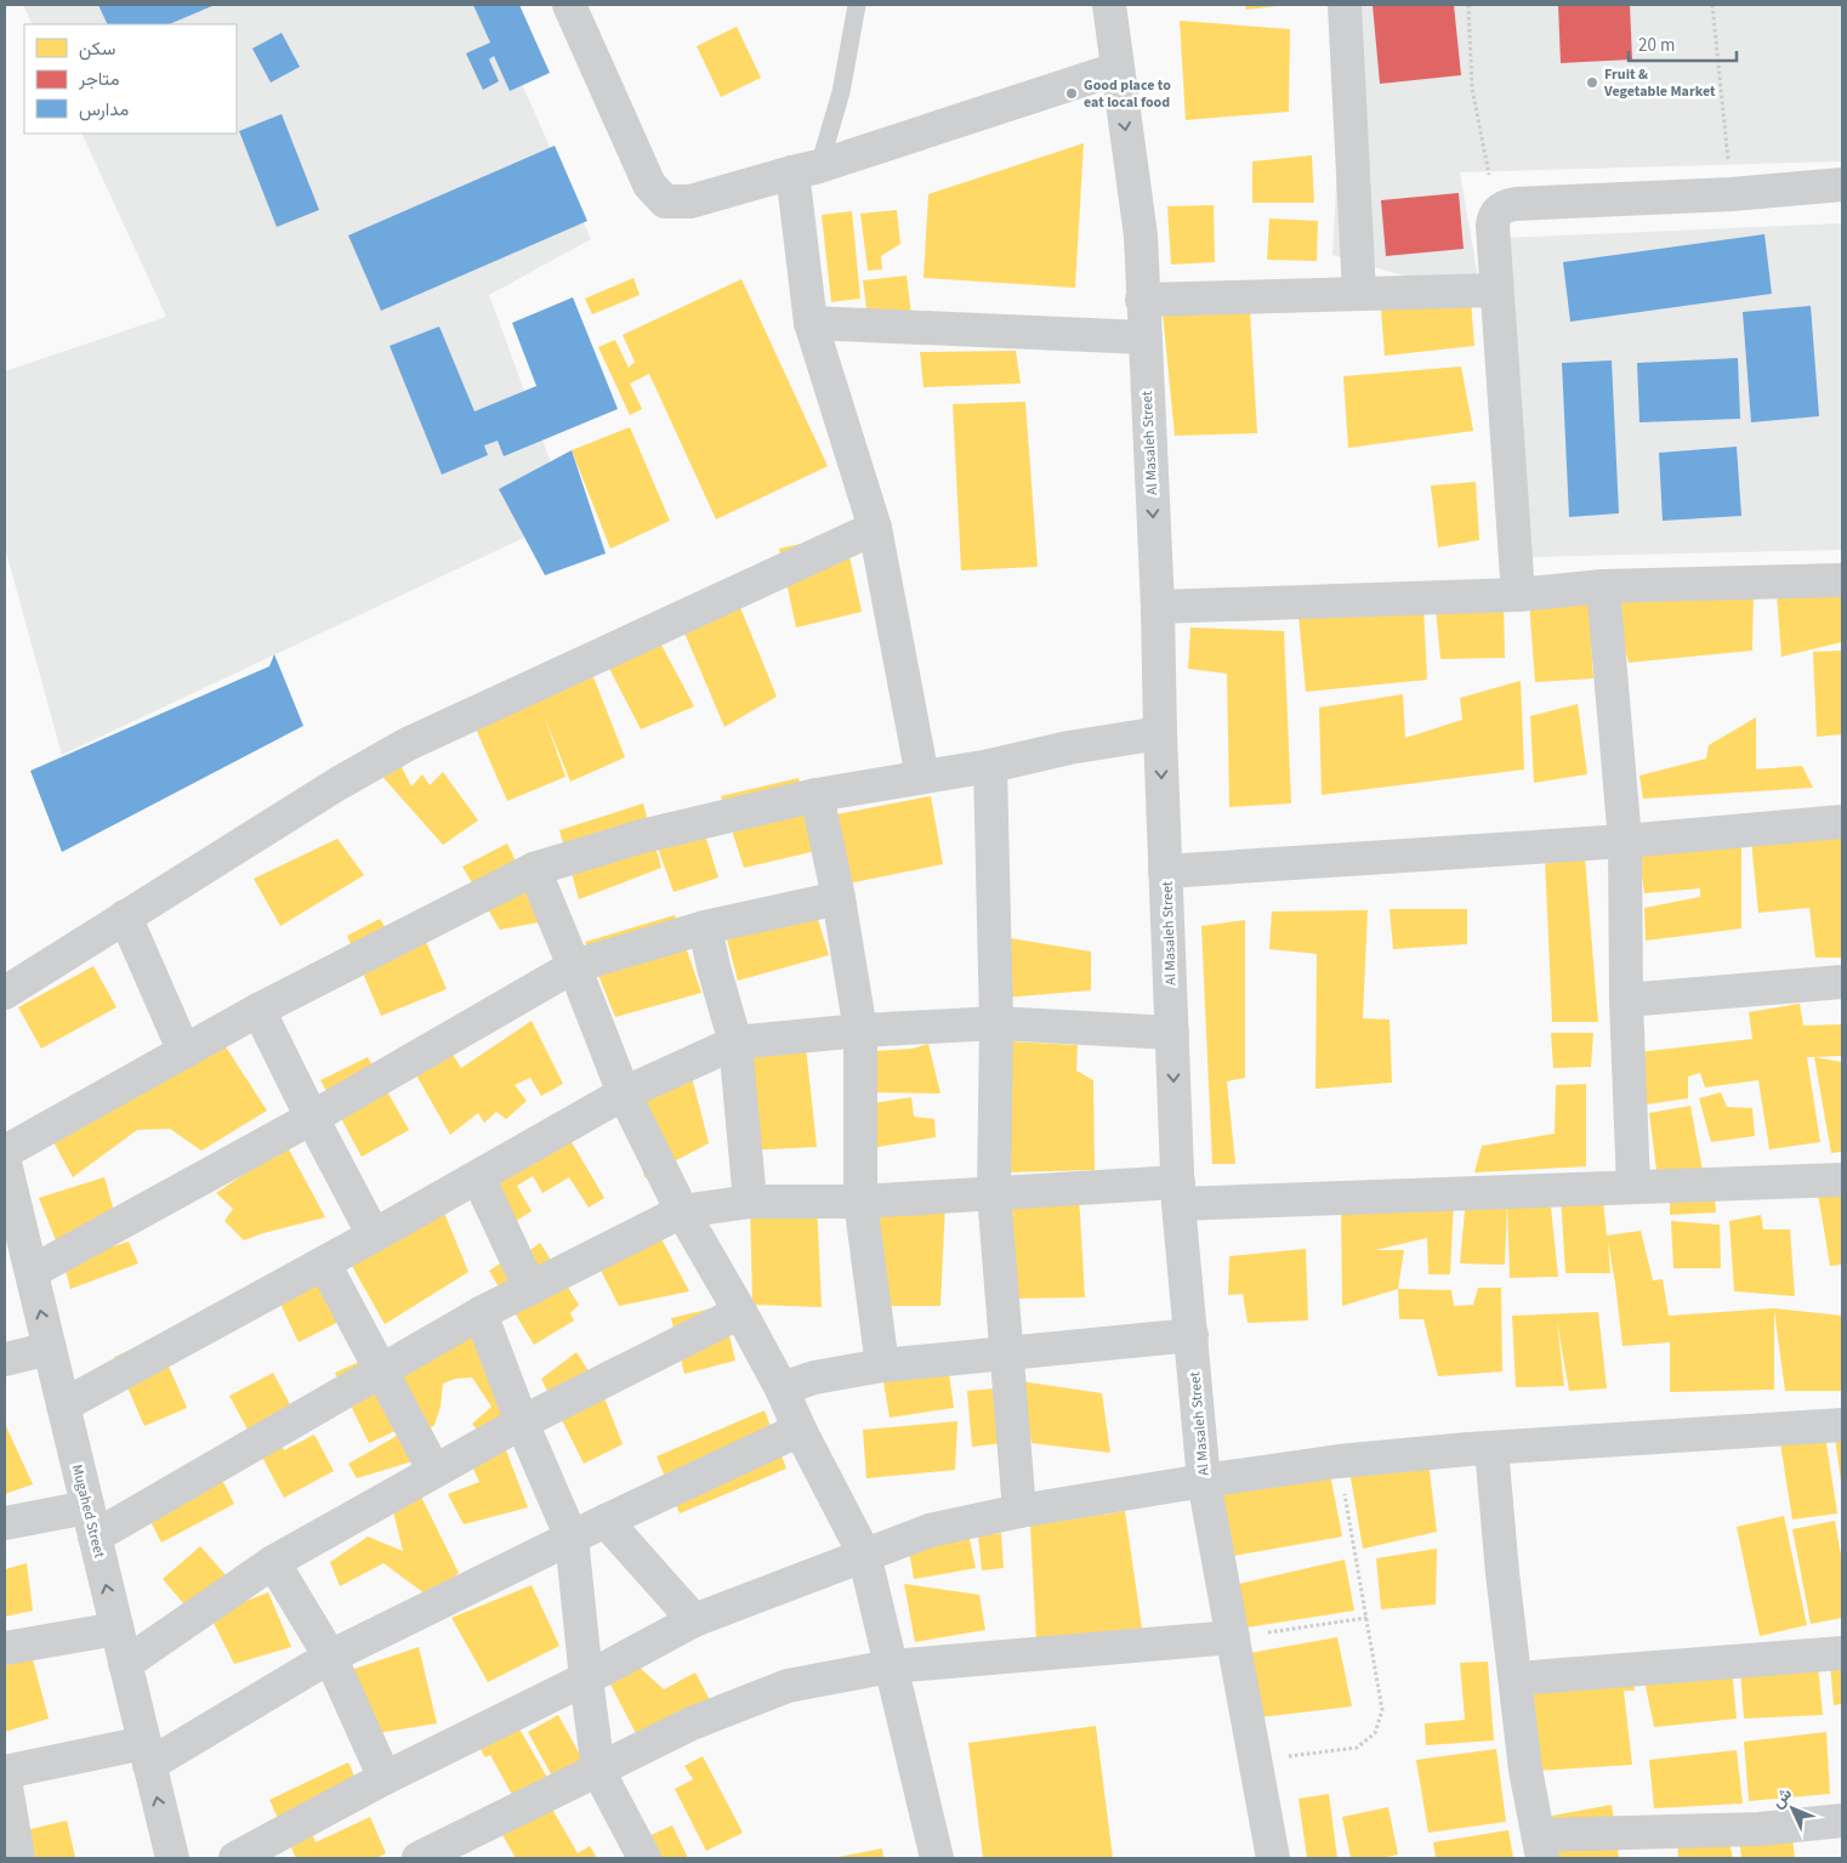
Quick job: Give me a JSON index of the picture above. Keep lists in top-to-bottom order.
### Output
{
  "streets": {
    "street": ["Al Masaleh Street", "Mugahed Street"]
  },
  "places": ["Fruit & Vegetable Market", "Good place to eat local food"],
  "legend": ["سكن", "متاجر", "مدارس"],
  "scale_bar": "20 m",
  "north": "top left"
}
